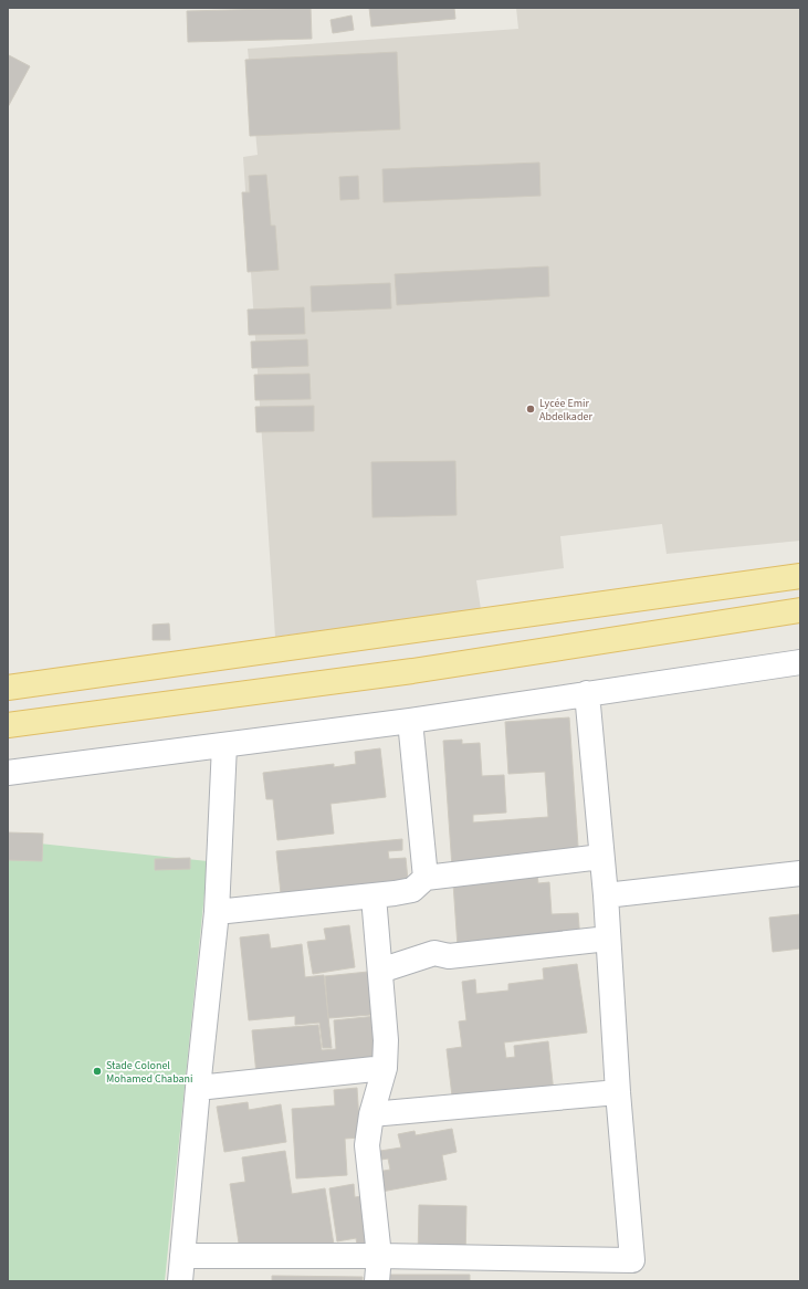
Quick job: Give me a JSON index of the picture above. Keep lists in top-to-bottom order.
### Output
{
  "places": ["Lycée Emir Abdelkader", "Stade Colonel Mohamed Chabani"]
}
